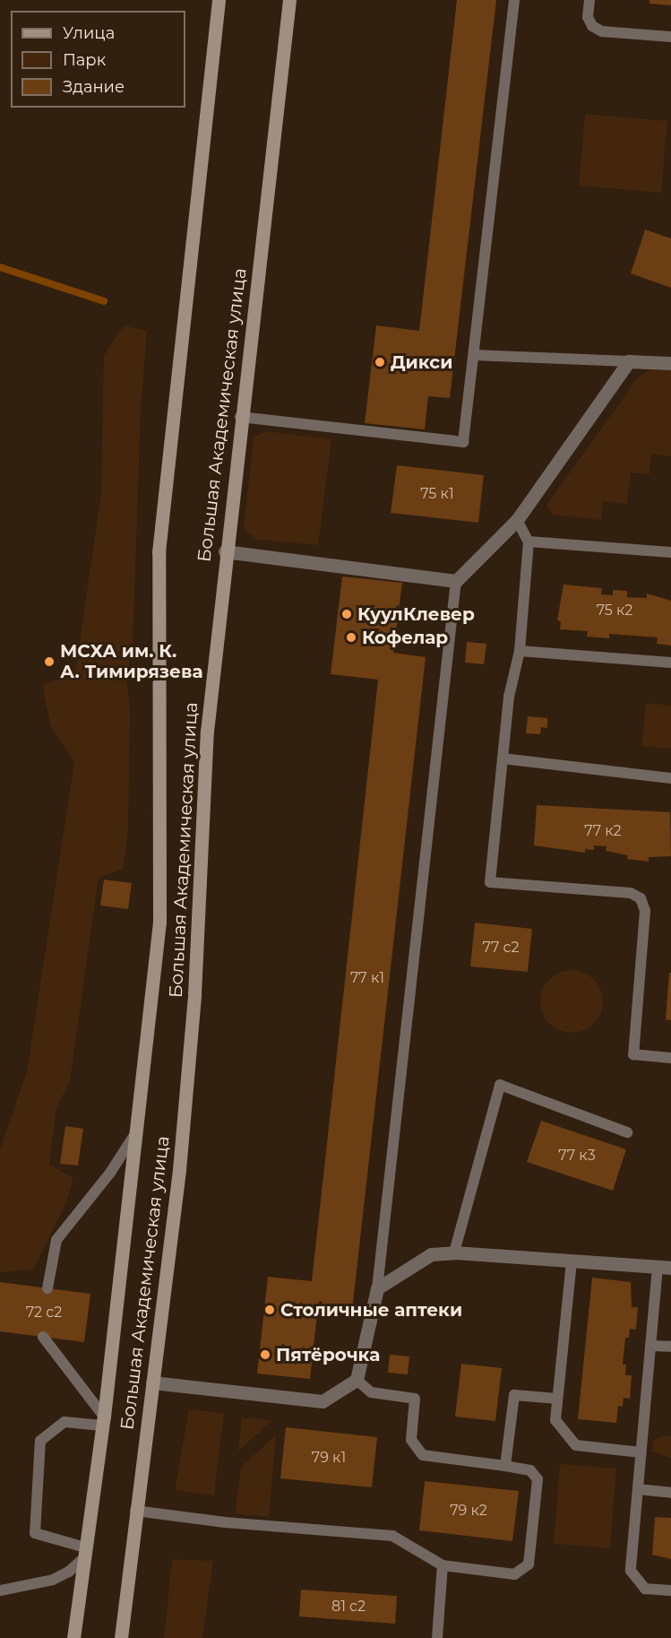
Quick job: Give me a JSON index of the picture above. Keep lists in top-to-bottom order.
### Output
{
  "streets": {
    "main road": ["Большая Академическая улица"]
  },
  "places": [
    "Дикси",
    "КуулКлевер",
    "Кофелар",
    "МСХА им. К. А. Тимирязева",
    "Столичные аптеки",
    "Пятёрочка"
  ],
  "house_numbers": [
    "75 к1",
    "75 к2",
    "77 к2",
    "77 с2",
    "77 к1",
    "77 к3",
    "72 c2",
    "79 к1",
    "79 к2",
    "81 c2"
  ],
  "legend": ["Улица", "Парк", "Здание"]
}
